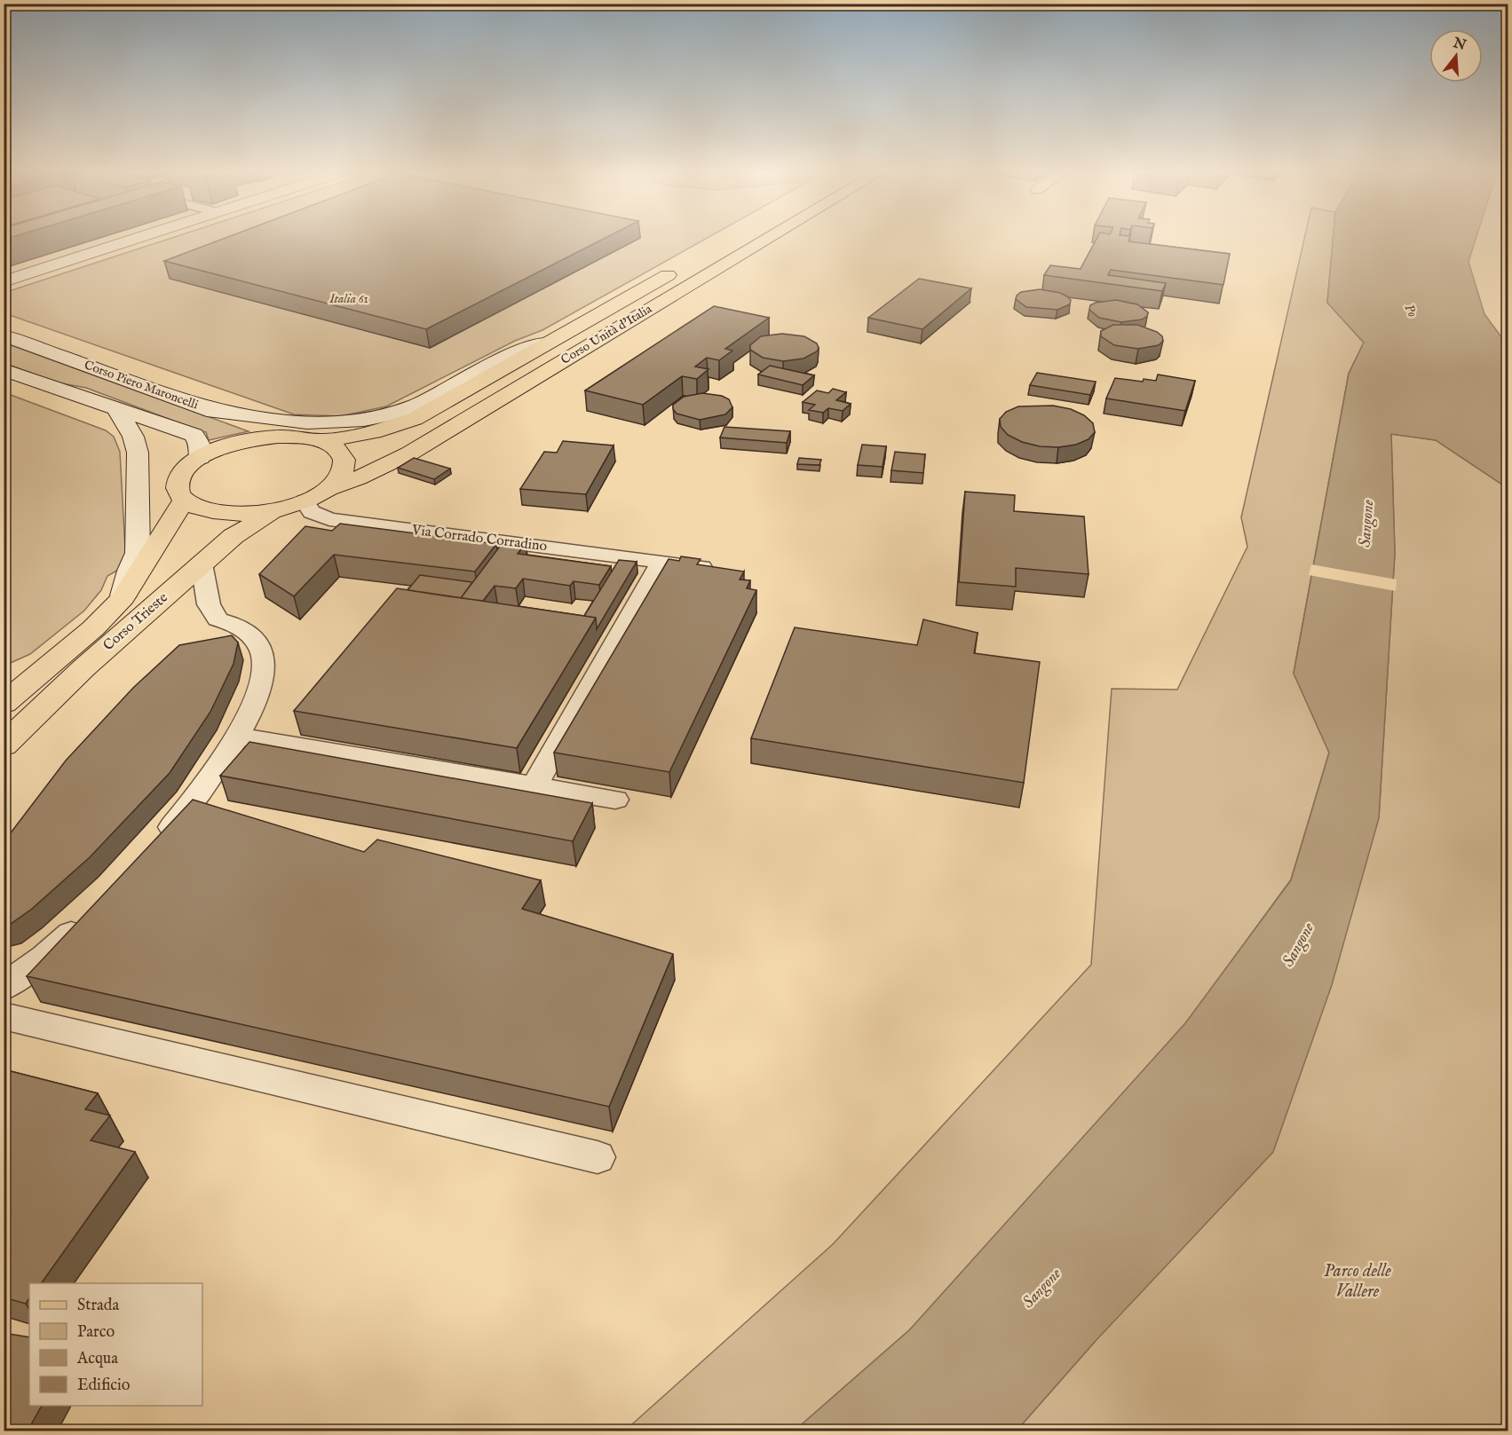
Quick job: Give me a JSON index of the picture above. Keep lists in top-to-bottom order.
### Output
{
  "streets": {
    "main road": ["Corso Unità d'Italia", "Corso Piero Maroncelli", "Corso Trieste"],
    "street": ["Via Corrado Corradino"]
  },
  "crossings": [
    ["Corso Unità d'Italia", "Via Corrado Corradino"],
    ["Corso Unità d'Italia", "Corso Trieste"]
  ],
  "water": ["Po", "Sangone"],
  "parks": ["Italia 61", "Parco delle Vallere"],
  "legend": [
    "Strada",
    "Parco",
    "Acqua",
    "Edificio"
  ],
  "north": "top"
}
